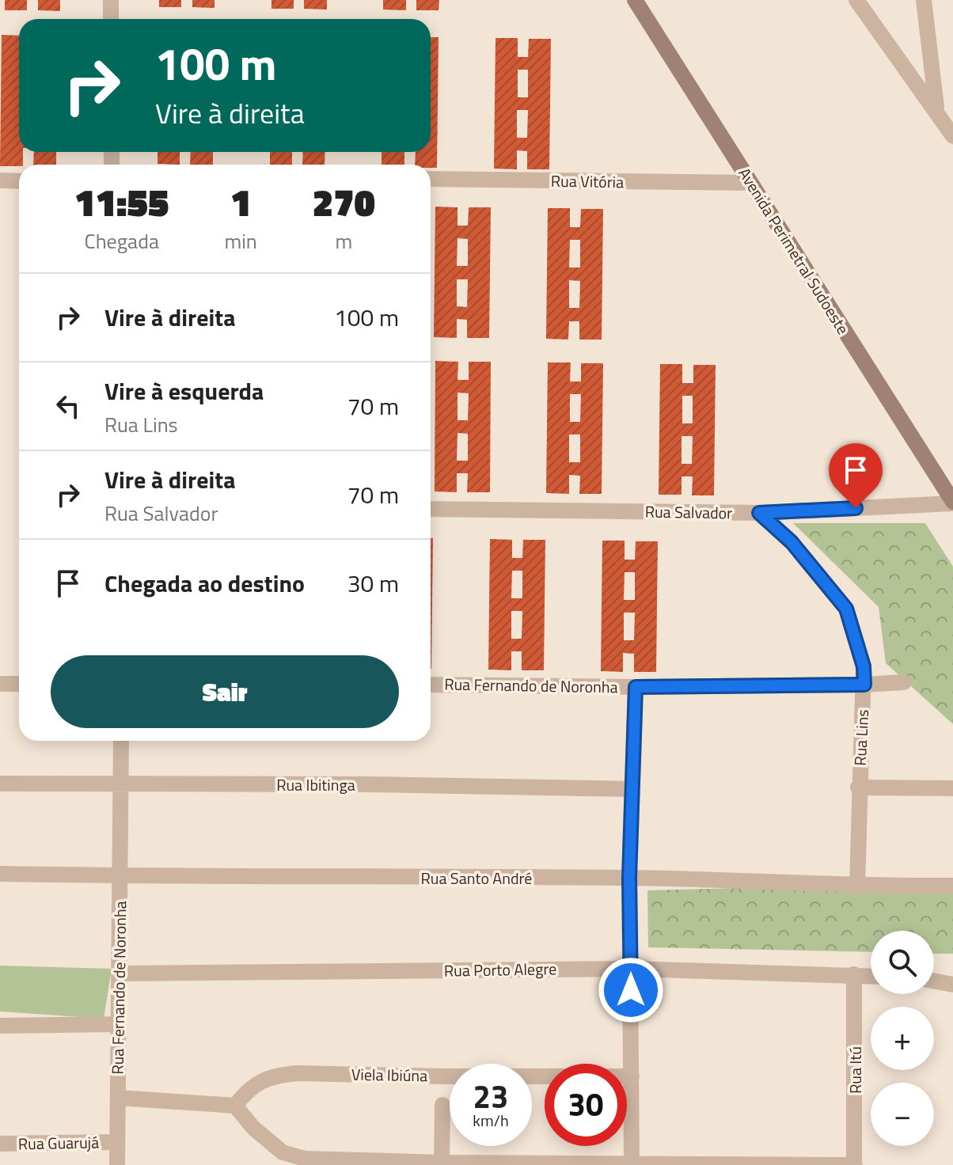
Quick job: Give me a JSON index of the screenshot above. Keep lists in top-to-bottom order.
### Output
{
  "streets": {
    "main road": ["Avenida Perimetral Sudoeste"],
    "street": [
      "Rua Vitória",
      "Rua Salvador",
      "Rua Fernando de Noronha",
      "Rua Lins",
      "Rua Ibitinga",
      "Rua Santo André",
      "Rua Porto Alegre",
      "Rua Itú",
      "Viela Ibiúna",
      "Rua Guarujá"
    ]
  },
  "crossings": [
    ["Rua Vitória", "Avenida Perimetral Sudoeste"],
    ["Avenida Perimetral Sudoeste", "Rua Salvador"],
    ["Rua Salvador", "Rua Lins"],
    ["Rua Fernando de Noronha", "Rua Lins"],
    ["Rua Fernando de Noronha", "Rua Ibitinga"],
    ["Rua Fernando de Noronha", "Rua Santo André"],
    ["Rua Fernando de Noronha", "Rua Porto Alegre"],
    ["Rua Fernando de Noronha", "Rua Guarujá"],
    ["Rua Lins", "Rua Santo André"],
    ["Rua Porto Alegre", "Rua Itú"]
  ],
  "page": {
    "turn": ["100 m", "Vire à direita"],
    "eta": [
      "11:55",
      "Chegada",
      "1",
      "min",
      "270",
      "m"
    ],
    "list": [
      {
        "name": "Vire à direita",
        "value": "100 m"
      },
      {
        "name": "Vire à esquerda",
        "note": "Rua Lins",
        "value": "70 m"
      },
      {
        "name": "Vire à direita",
        "note": "Rua Salvador",
        "value": "70 m"
      },
      {
        "name": "Chegada ao destino",
        "value": "30 m"
      }
    ],
    "buttons": "Sair",
    "map_buttons": ["+", "−"],
    "speed": "23 km/h",
    "limit": "30"
  }
}
